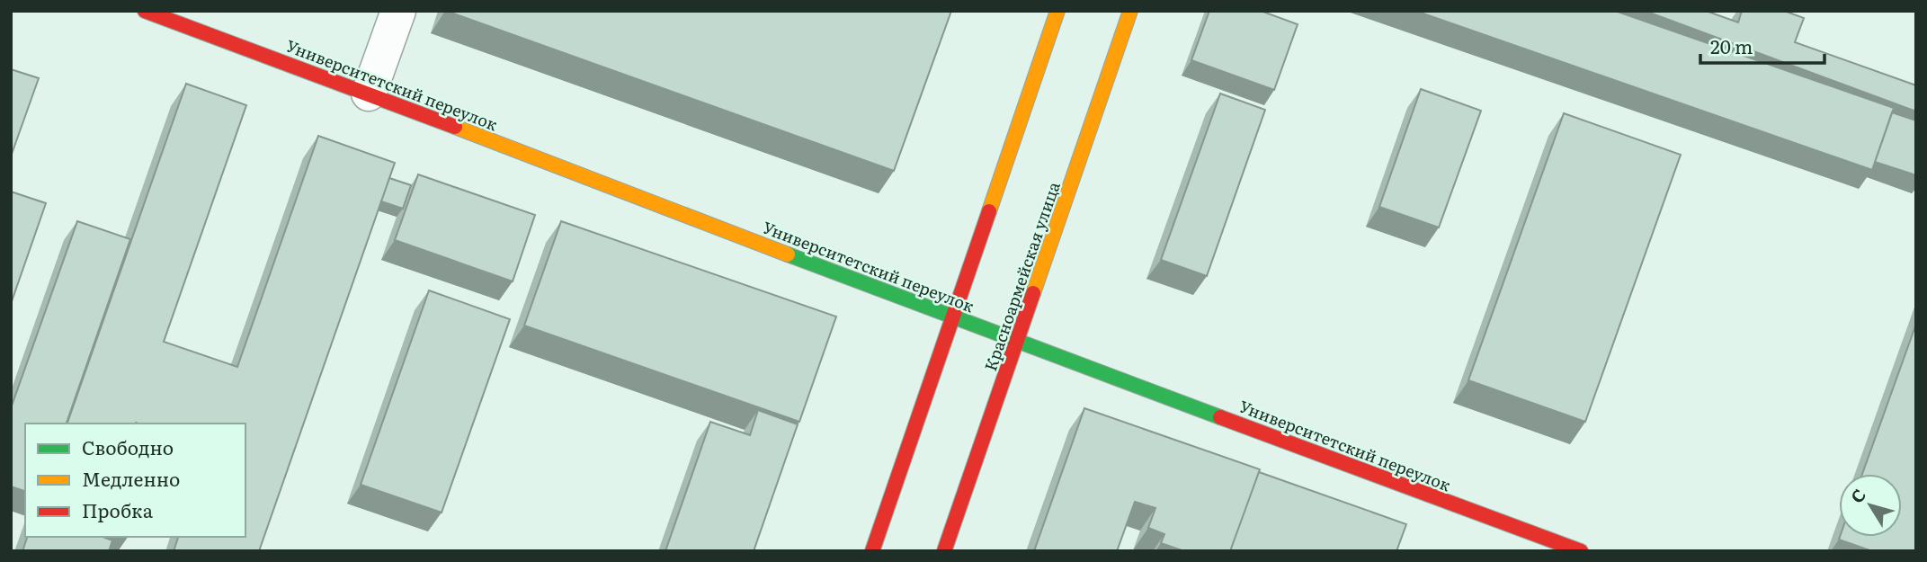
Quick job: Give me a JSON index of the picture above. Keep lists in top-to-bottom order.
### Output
{
  "streets": {
    "street": ["Университетский переулок", "Красноармейская улица"]
  },
  "crossings": [
    ["Университетский переулок", "Красноармейская улица"]
  ],
  "legend": ["Свободно", "Медленно", "Пробка"],
  "scale_bar": "20 m",
  "north": "top left"
}
